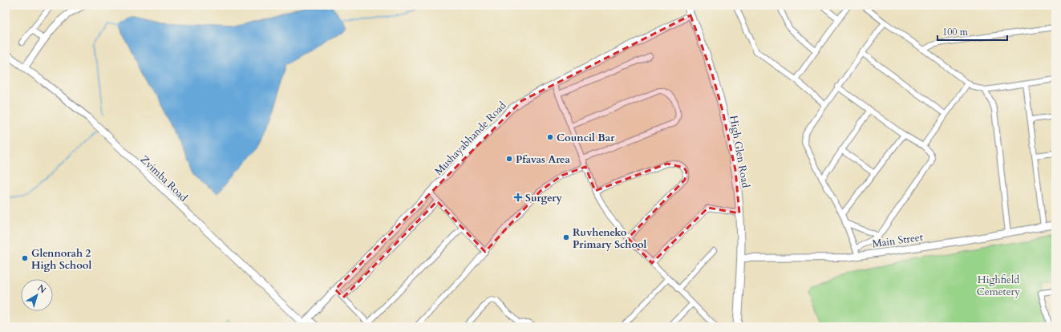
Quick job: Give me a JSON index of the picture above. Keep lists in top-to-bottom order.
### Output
{
  "streets": {
    "main road": ["High Glen Road"],
    "street": ["Mushayabhande Road", "Zvimba Road", "Main Street"]
  },
  "crossings": [
    ["Mushayabhande Road", "High Glen Road"],
    ["Mushayabhande Road", "Zvimba Road"],
    ["High Glen Road", "Main Street"]
  ],
  "parks": ["Highfield Cemetery"],
  "places": {
    "other": [
      "Council Bar",
      "Pfavas Area",
      "Ruvheneko Primary School",
      "Glennorah 2 High School"
    ],
    "health": ["Surgery"]
  },
  "scale_bar": "100 m",
  "north": "top right"
}
